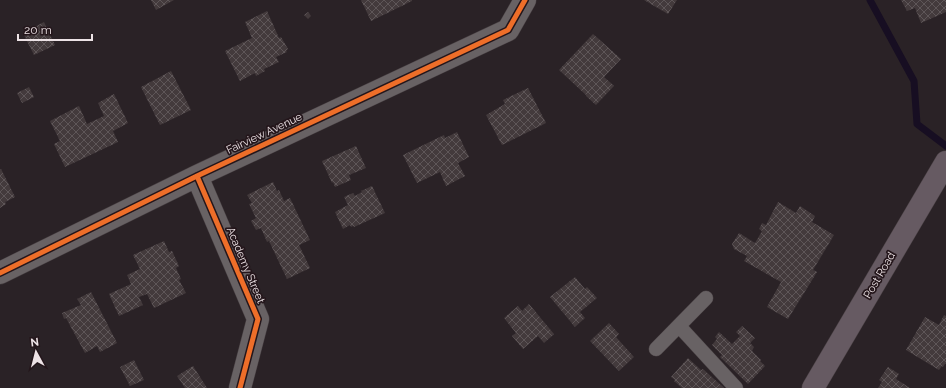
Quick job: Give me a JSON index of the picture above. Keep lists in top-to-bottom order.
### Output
{
  "streets": {
    "main road": ["Post Road"],
    "street": ["Fairview Avenue", "Academy Street"]
  },
  "crossings": [
    ["Fairview Avenue", "Academy Street"]
  ],
  "scale_bar": "20 m",
  "north": "top"
}
